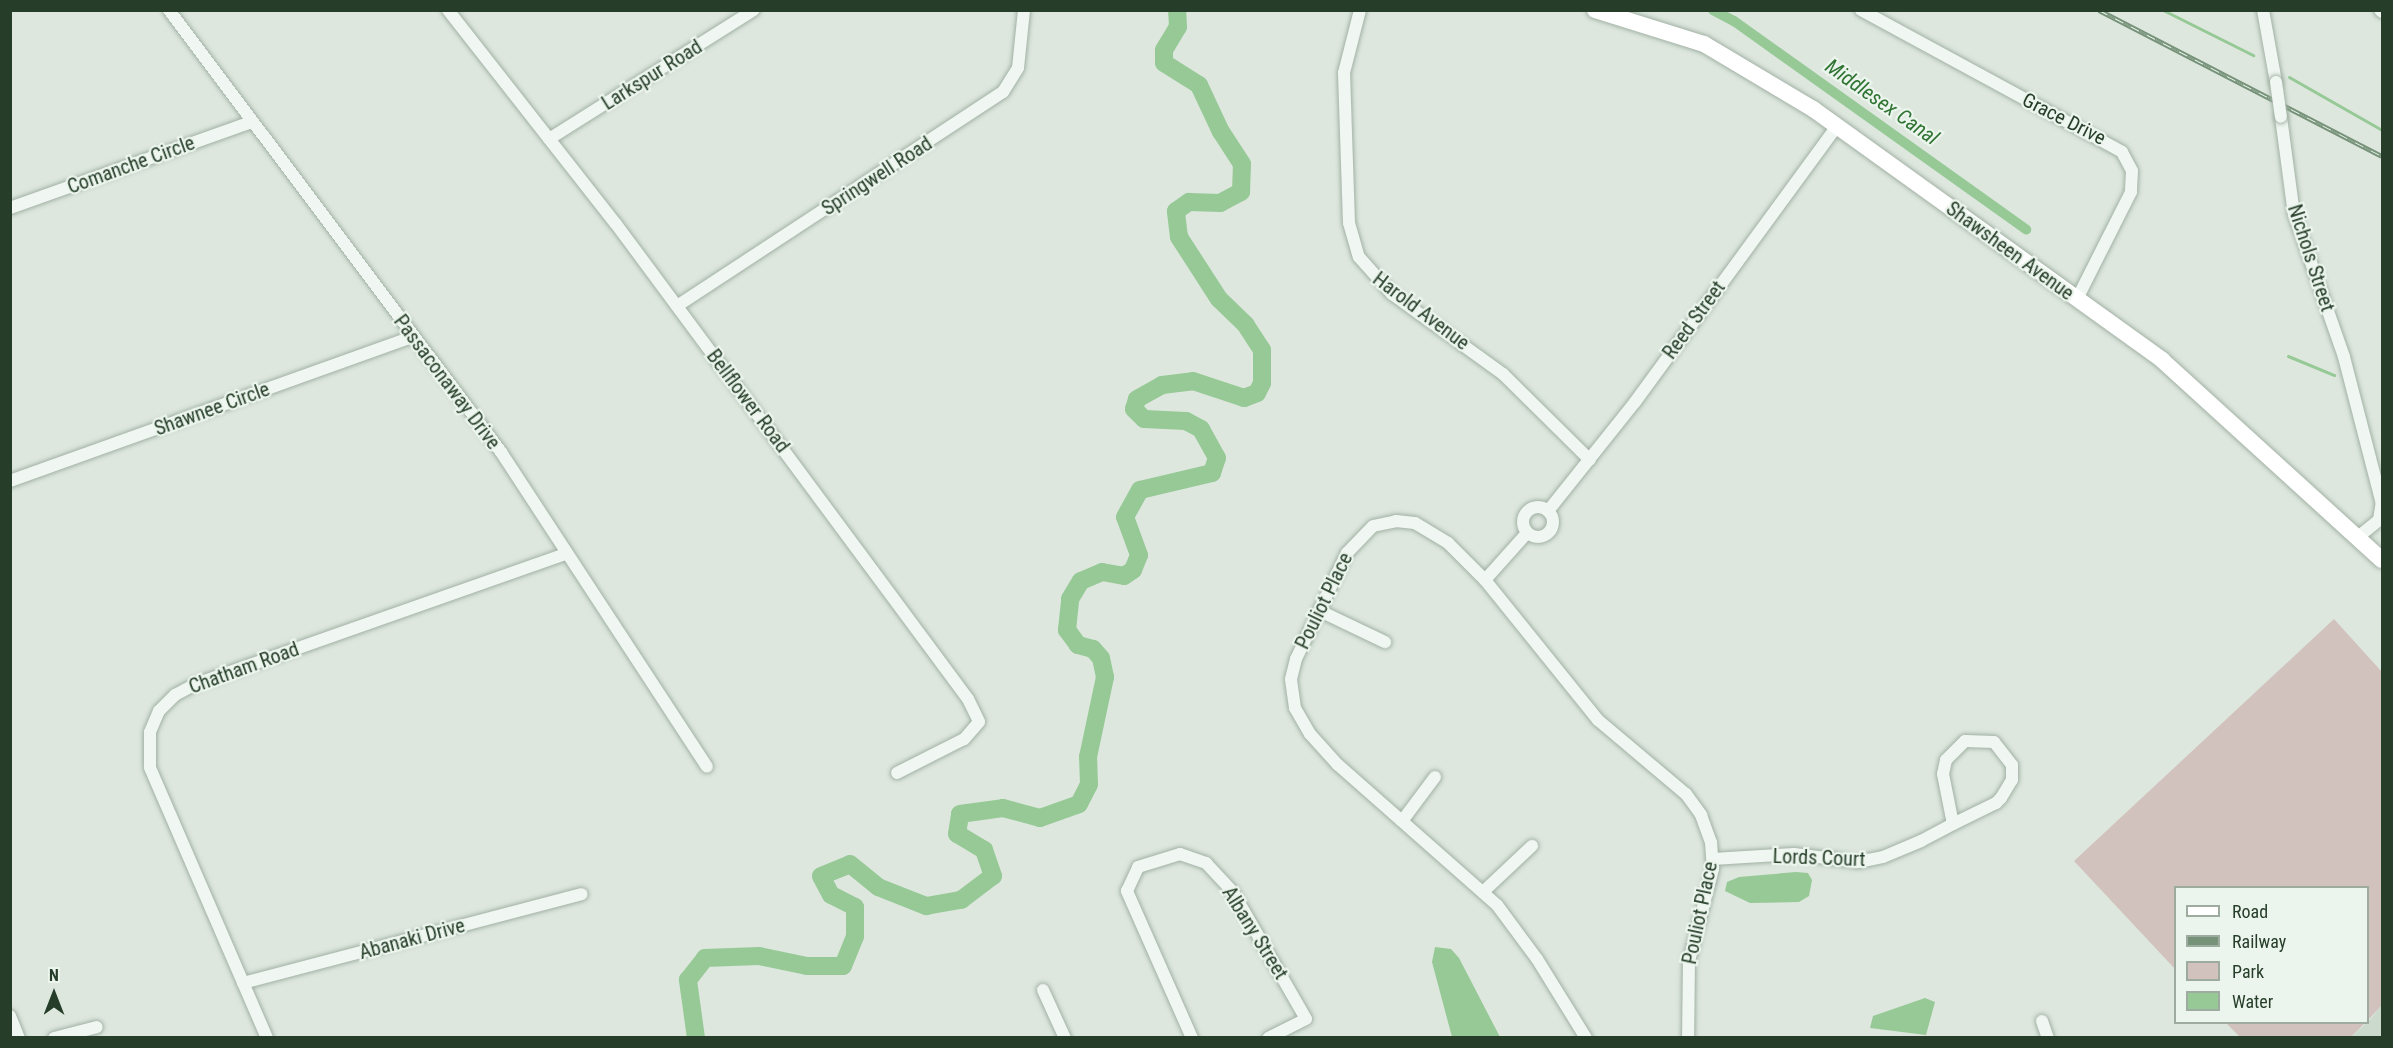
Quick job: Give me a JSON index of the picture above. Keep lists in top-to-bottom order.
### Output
{
  "streets": {
    "main road": ["Shawsheen Avenue"],
    "street": [
      "Larkspur Road",
      "Grace Drive",
      "Comanche Circle",
      "Springwell Road",
      "Nichols Street",
      "Harold Avenue",
      "Reed Street",
      "Passaconaway Drive",
      "Bellflower Road",
      "Shawnee Circle",
      "Pouliot Place",
      "Chatham Road",
      "Lords Court",
      "Albany Street",
      "Abanaki Drive"
    ]
  },
  "crossings": [
    ["Larkspur Road", "Bellflower Road"],
    ["Grace Drive", "Shawsheen Avenue"],
    ["Comanche Circle", "Passaconaway Drive"],
    ["Springwell Road", "Bellflower Road"],
    ["Shawsheen Avenue", "Nichols Street"],
    ["Shawsheen Avenue", "Reed Street"],
    ["Harold Avenue", "Reed Street"],
    ["Passaconaway Drive", "Shawnee Circle"],
    ["Passaconaway Drive", "Chatham Road"],
    ["Pouliot Place", "Lords Court"],
    ["Chatham Road", "Abanaki Drive"]
  ],
  "water": ["Middlesex Canal"],
  "legend": [
    "Road",
    "Railway",
    "Park",
    "Water"
  ],
  "north": "top"
}
